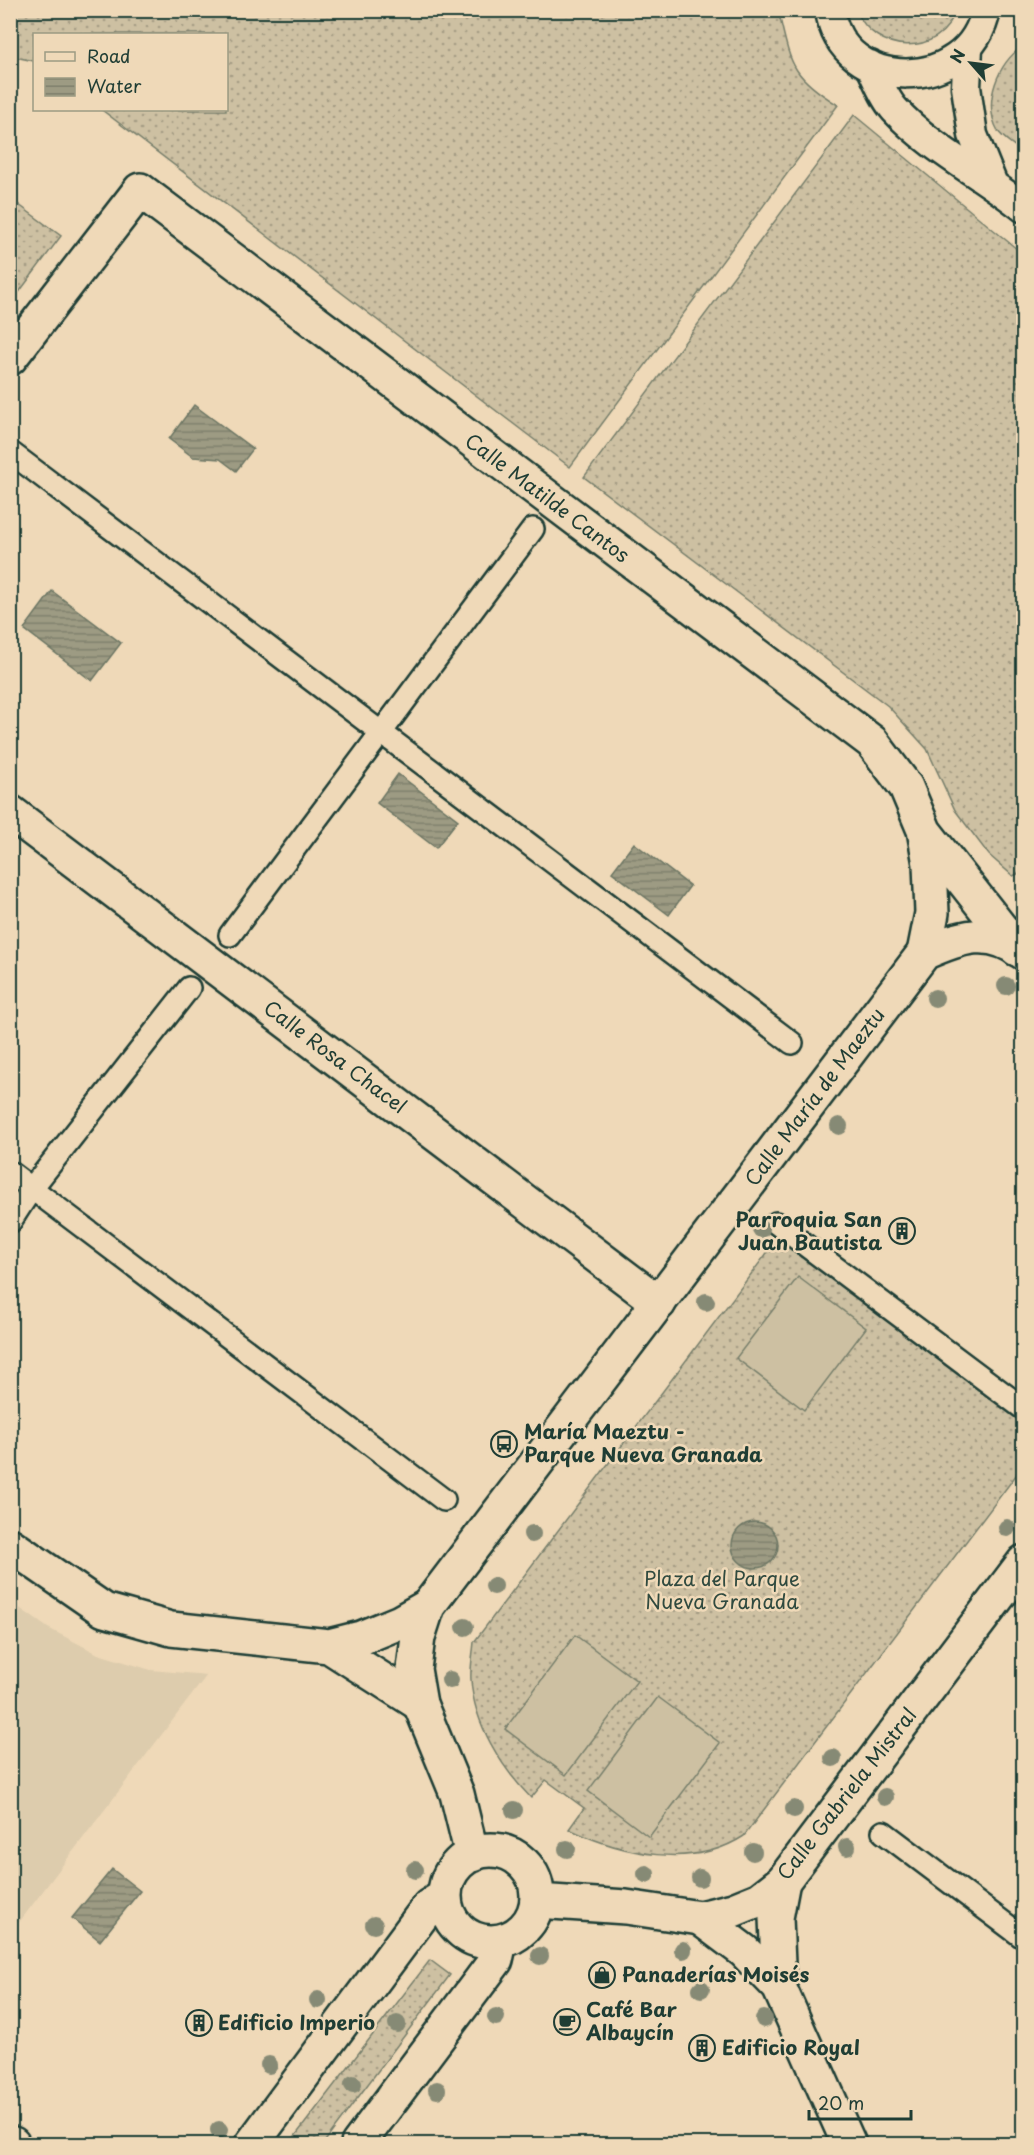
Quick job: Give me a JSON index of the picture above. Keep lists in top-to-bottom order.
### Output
{
  "streets": {
    "street": [
      "Calle Matilde Cantos",
      "Calle Rosa Chacel",
      "Calle María de Maeztu",
      "Calle Gabriela Mistral"
    ]
  },
  "crossings": [
    ["Calle Matilde Cantos", "Calle María de Maeztu"],
    ["Calle Rosa Chacel", "Calle María de Maeztu"],
    ["Calle María de Maeztu", "Calle Gabriela Mistral"]
  ],
  "parks": ["Plaza del Parque Nueva Granada"],
  "places": {
    "building": ["Parroquia San Juan Bautista", "Edificio Imperio", "Edificio Royal"],
    "bus stop": ["María Maeztu - Parque Nueva Granada"],
    "shop": ["Panaderías Moisés"],
    "cafe": ["Café Bar Albaycín"]
  },
  "legend": ["Road", "Water"],
  "scale_bar": "20 m",
  "north": "top left"
}
